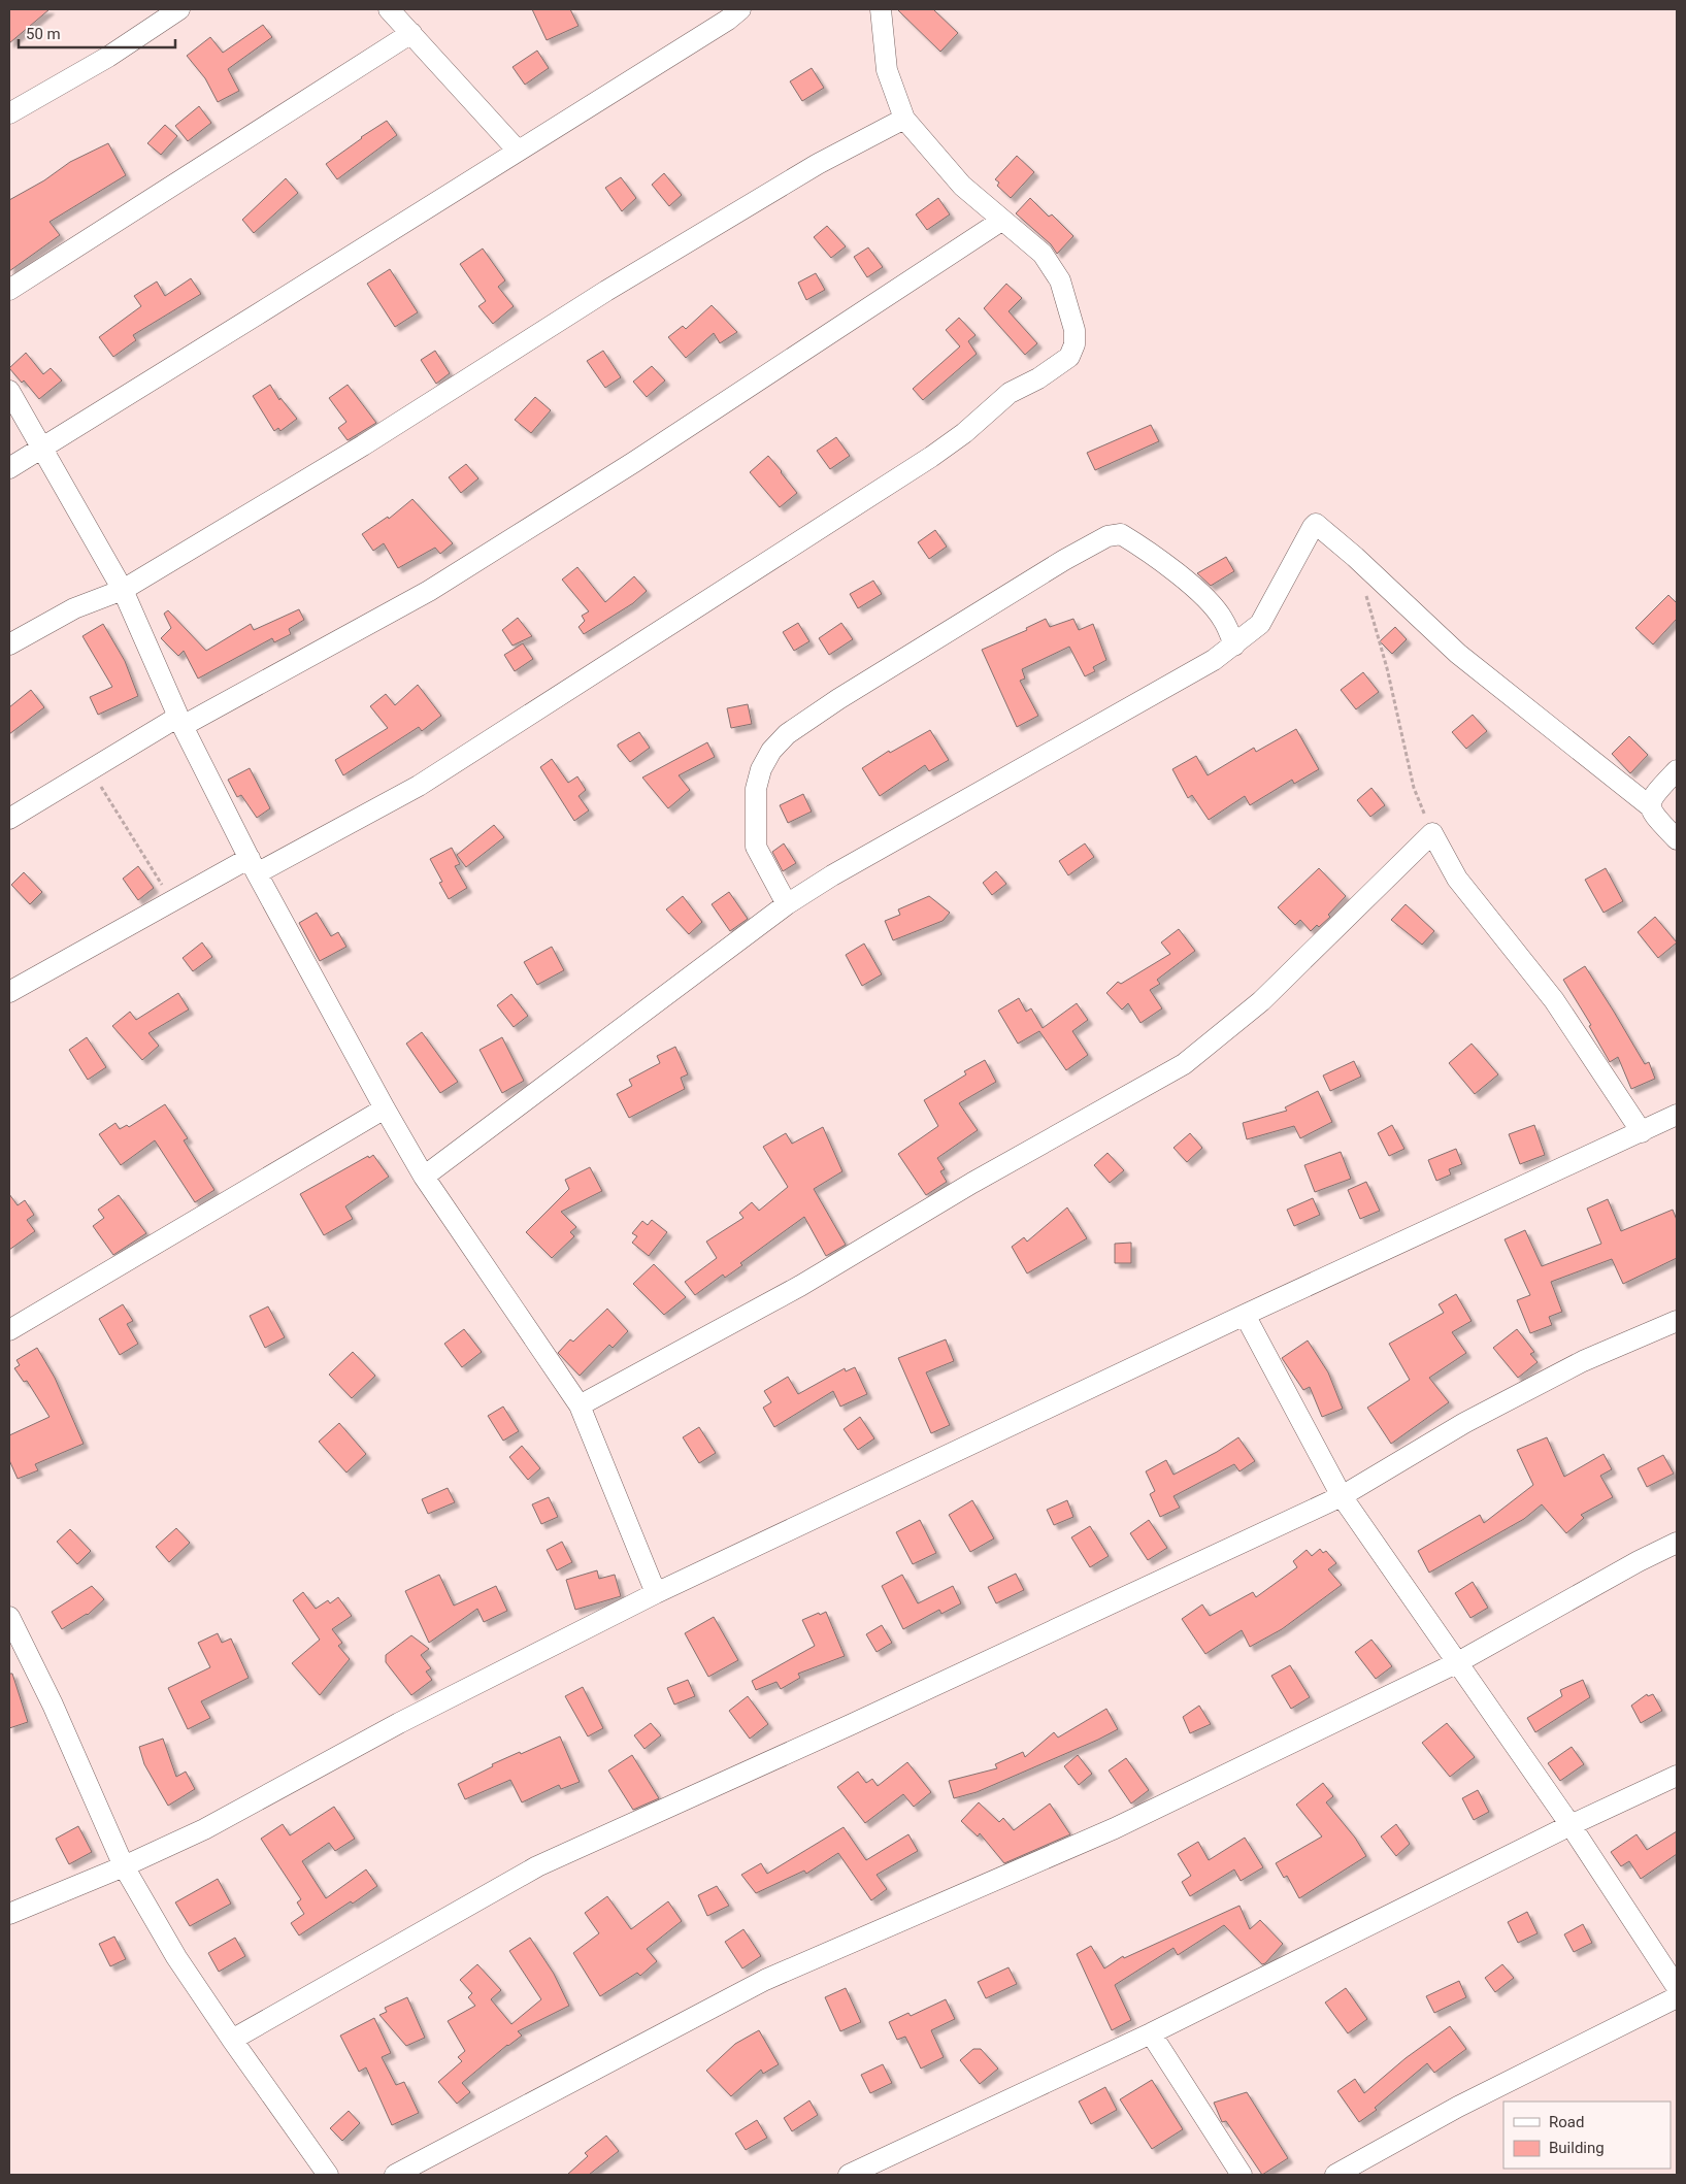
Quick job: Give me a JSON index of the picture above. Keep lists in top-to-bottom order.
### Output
{
  "legend": ["Road", "Building"],
  "scale_bar": "50 m"
}
